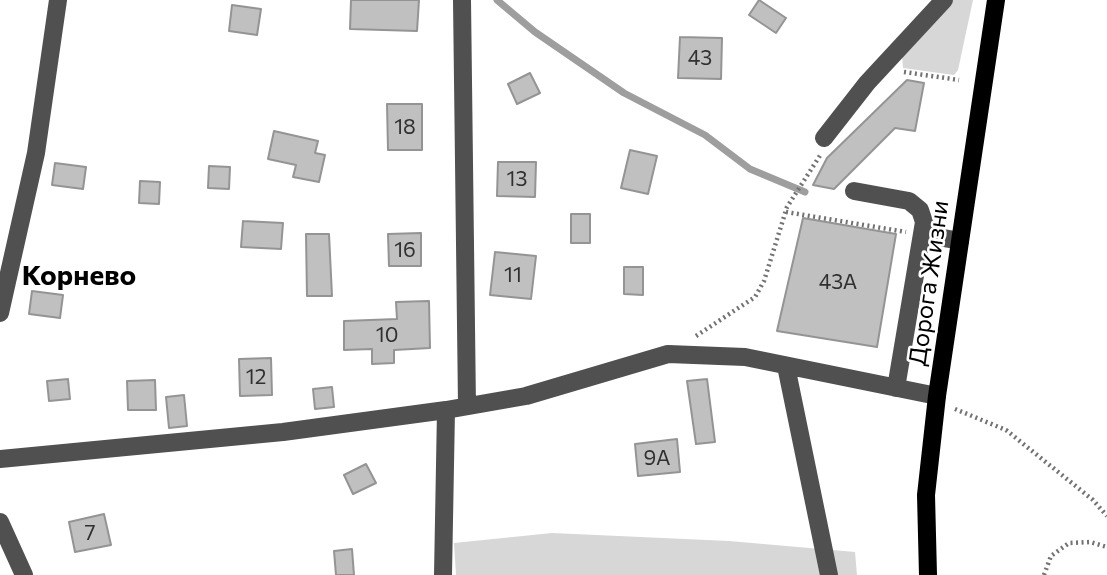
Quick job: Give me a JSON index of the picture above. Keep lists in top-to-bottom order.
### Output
{
  "streets": {
    "main road": ["Дорога Жизни"]
  },
  "districts": ["Корнево"],
  "house_numbers": [
    "43",
    "18",
    "13",
    "16",
    "11",
    "43А",
    "10",
    "12",
    "9А",
    "7"
  ]
}
